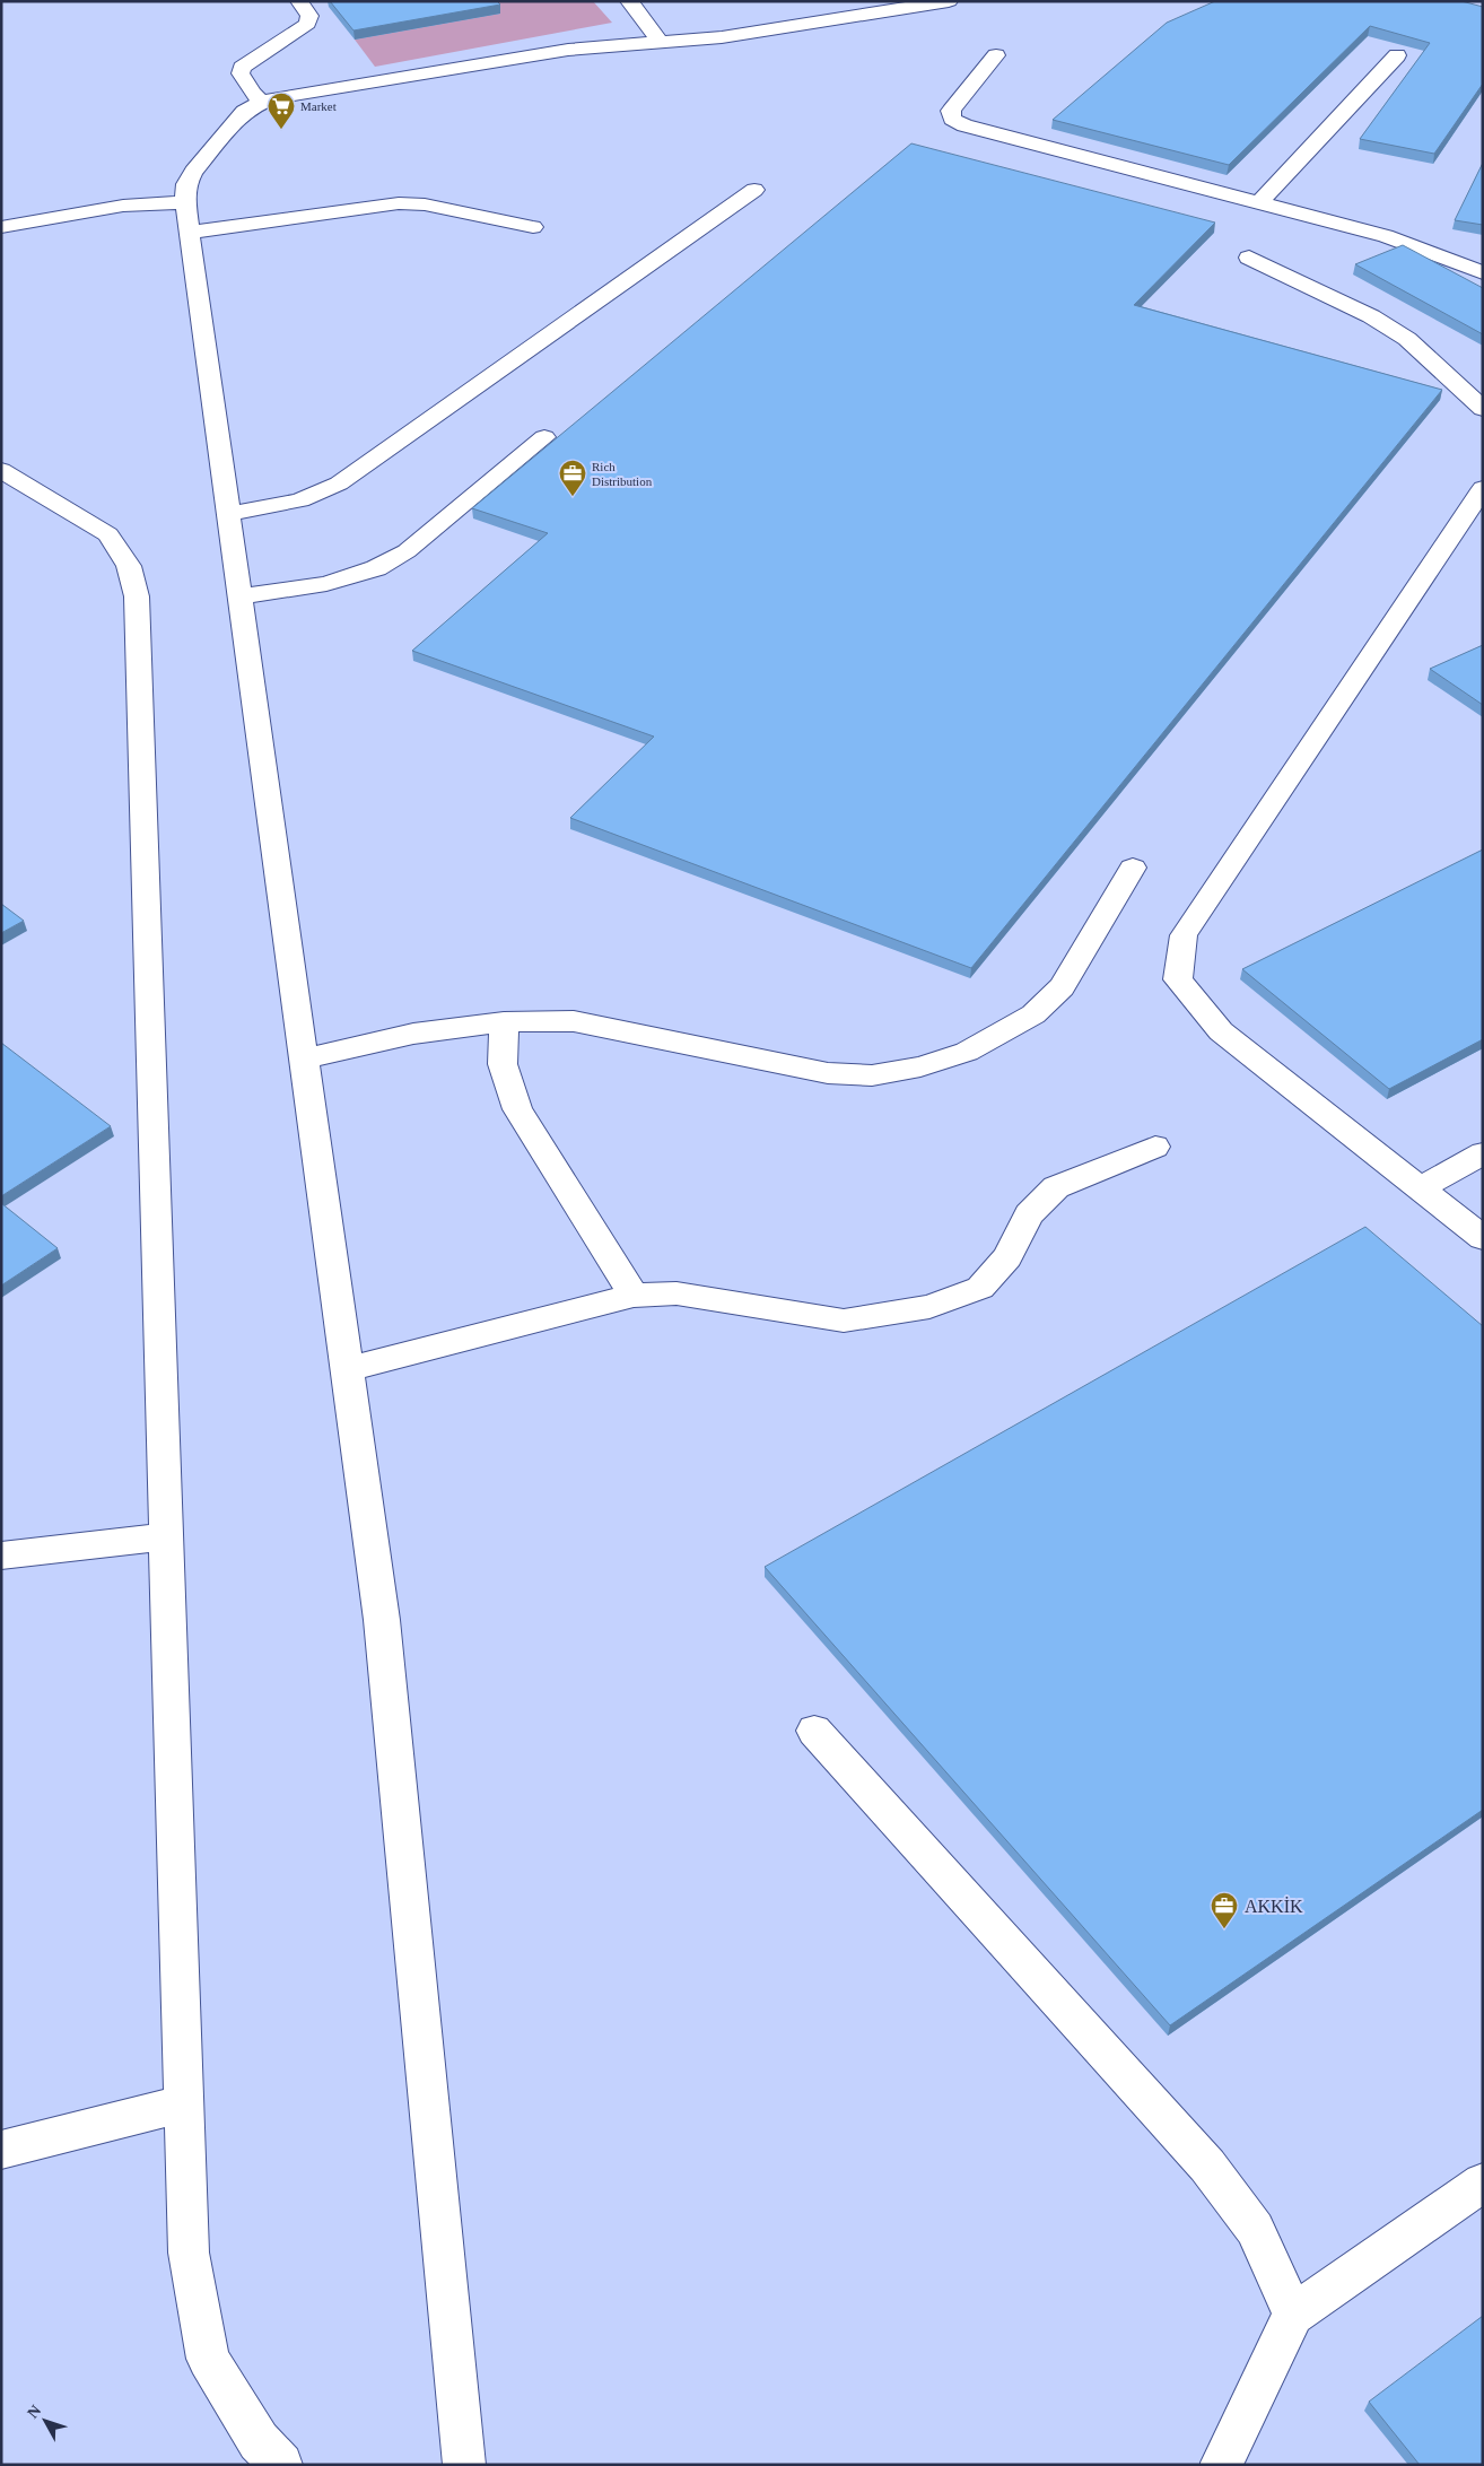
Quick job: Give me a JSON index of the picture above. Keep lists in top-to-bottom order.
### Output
{
  "places": {
    "supermarket": ["Market"],
    "office": ["Rich Distribution", "AKKİK"]
  },
  "north": "top left"
}
